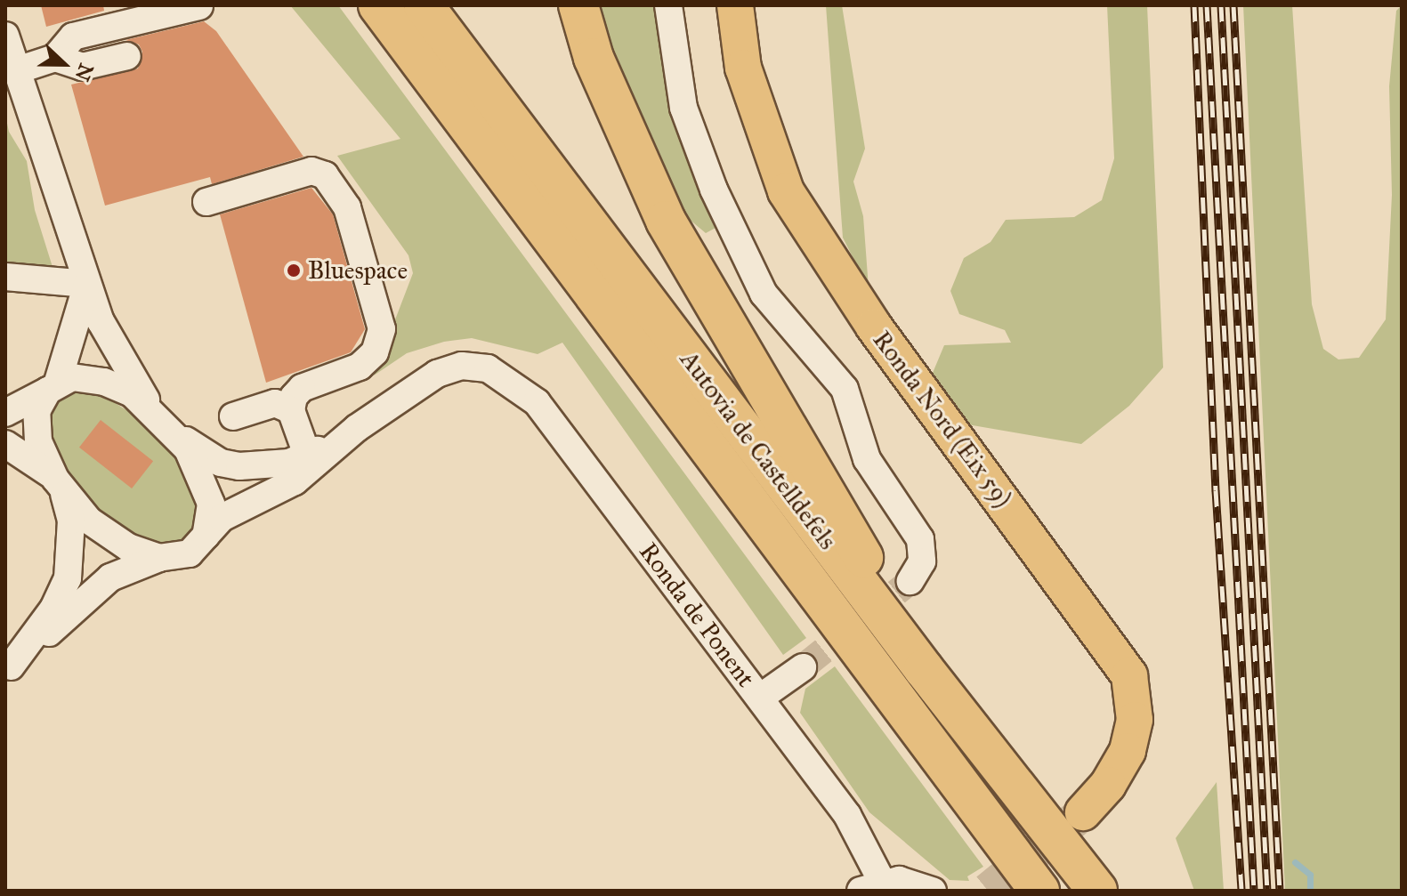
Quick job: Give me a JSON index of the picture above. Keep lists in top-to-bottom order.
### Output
{
  "streets": {
    "highway": ["Autovia de Castelldefels"],
    "main road": ["Ronda Nord (Eix 59)"],
    "street": ["Ronda de Ponent"]
  },
  "places": ["Bluespace"],
  "north": "right"
}
